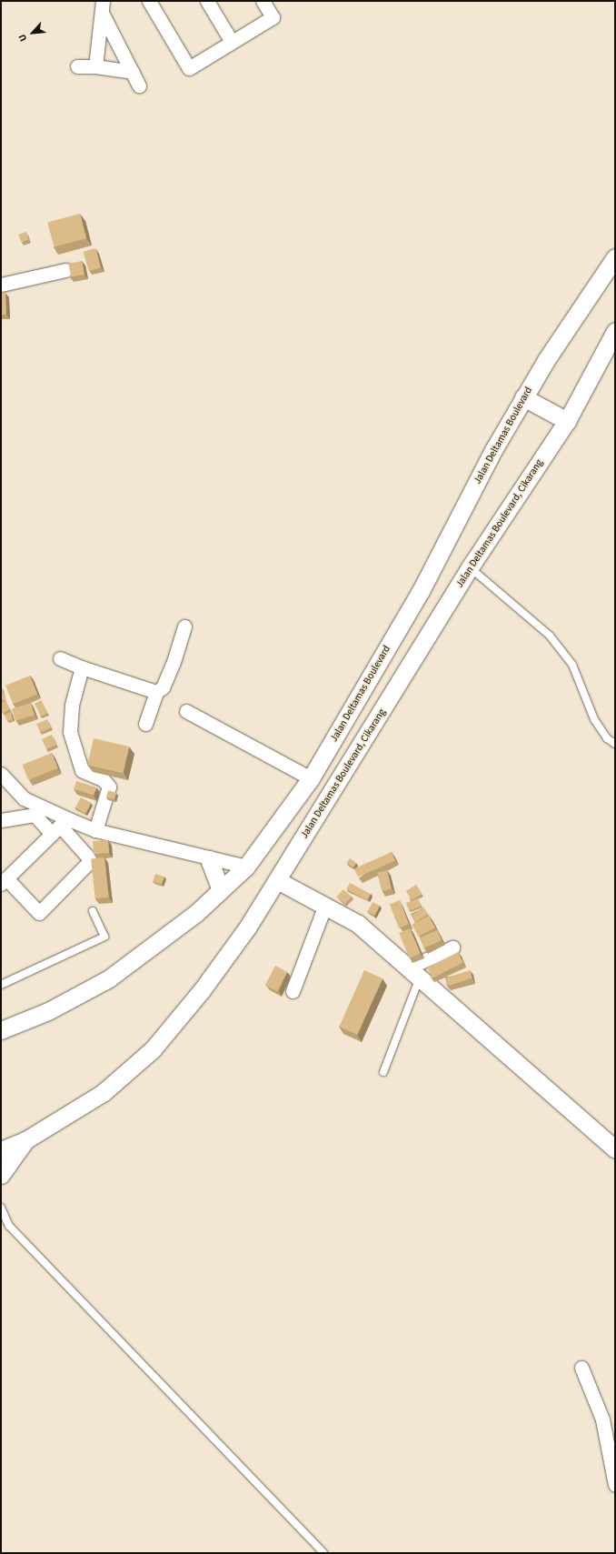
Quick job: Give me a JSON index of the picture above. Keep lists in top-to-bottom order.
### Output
{
  "streets": {
    "street": ["Jalan Deltamas Boulevard", "Jalan Deltamas Boulevard, Cikarang"]
  },
  "north": "bottom left"
}
